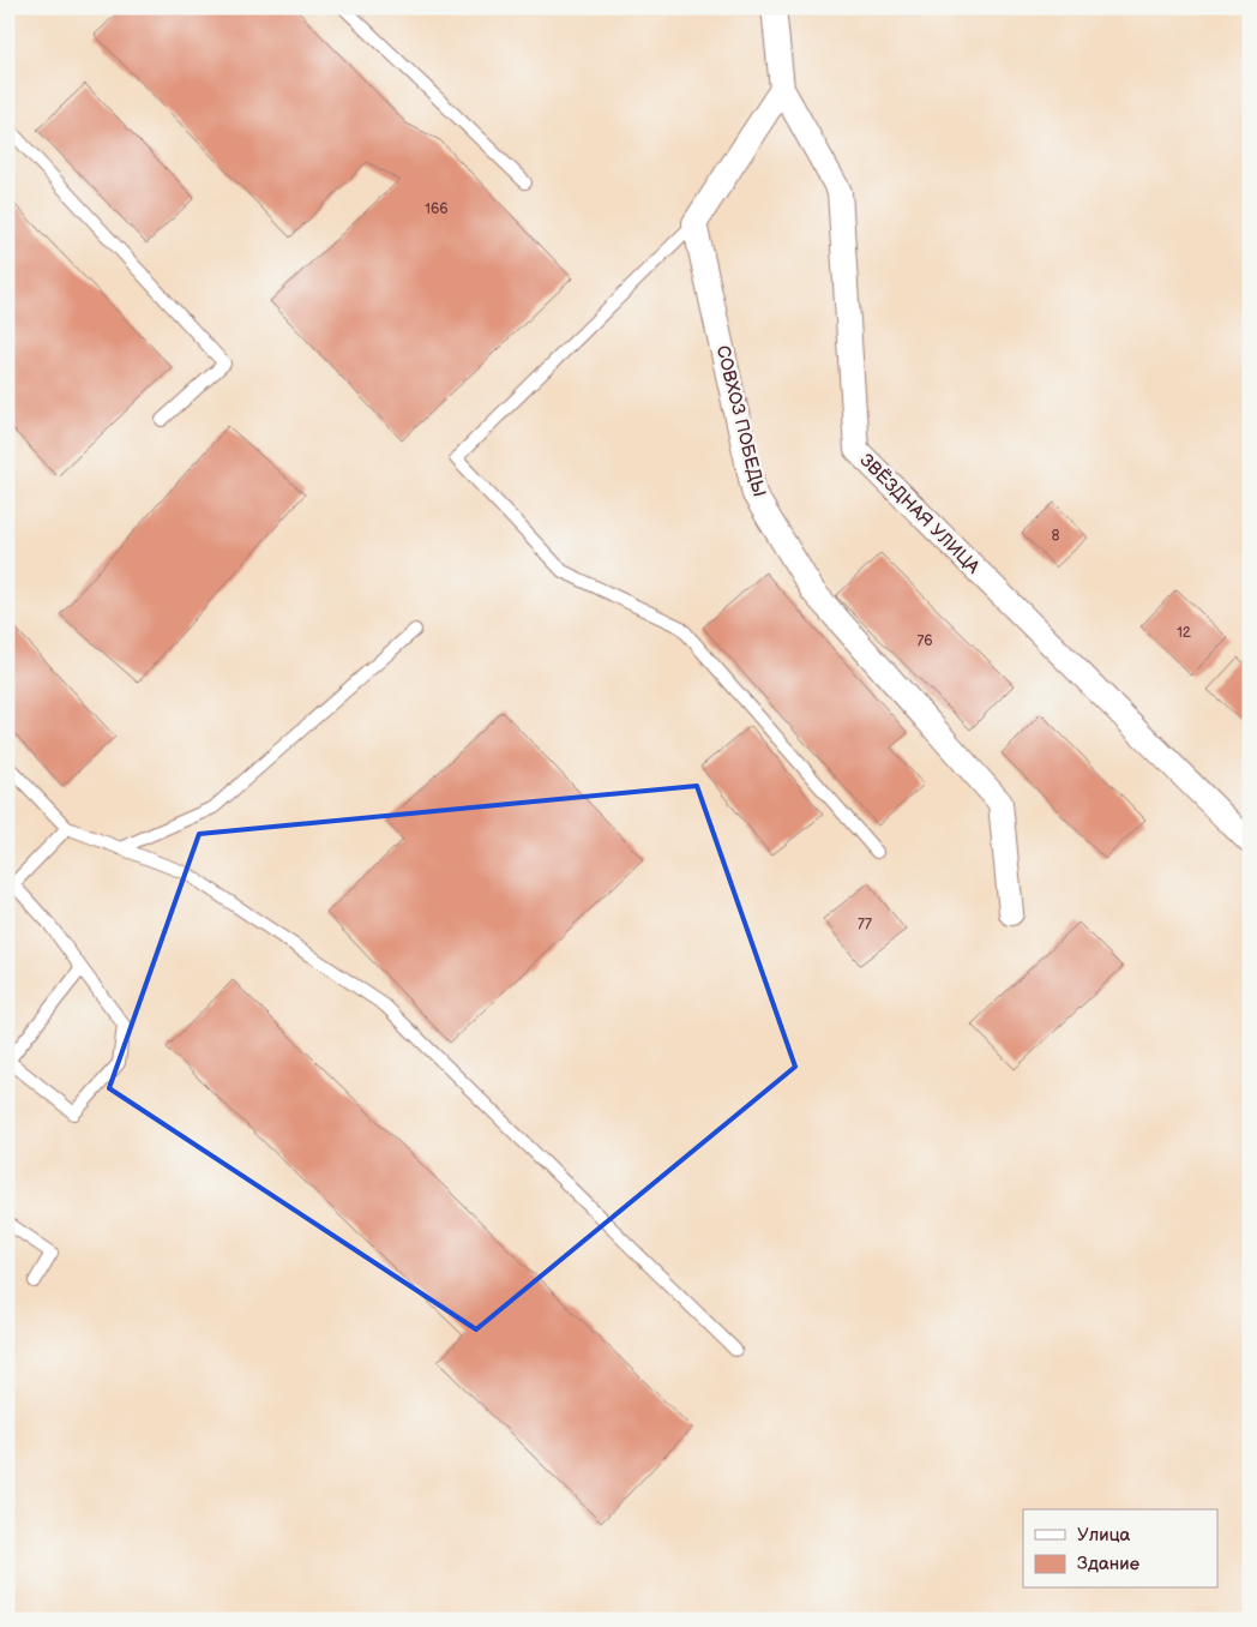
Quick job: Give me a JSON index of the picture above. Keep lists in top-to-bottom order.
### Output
{
  "streets": {
    "street": ["СОВХОЗ ПОБЕДЫ", "ЗВЁЗДНАЯ УЛИЦА"]
  },
  "house_numbers": [
    "166",
    "8",
    "12",
    "76",
    "77"
  ],
  "legend": ["Улица", "Здание"]
}
